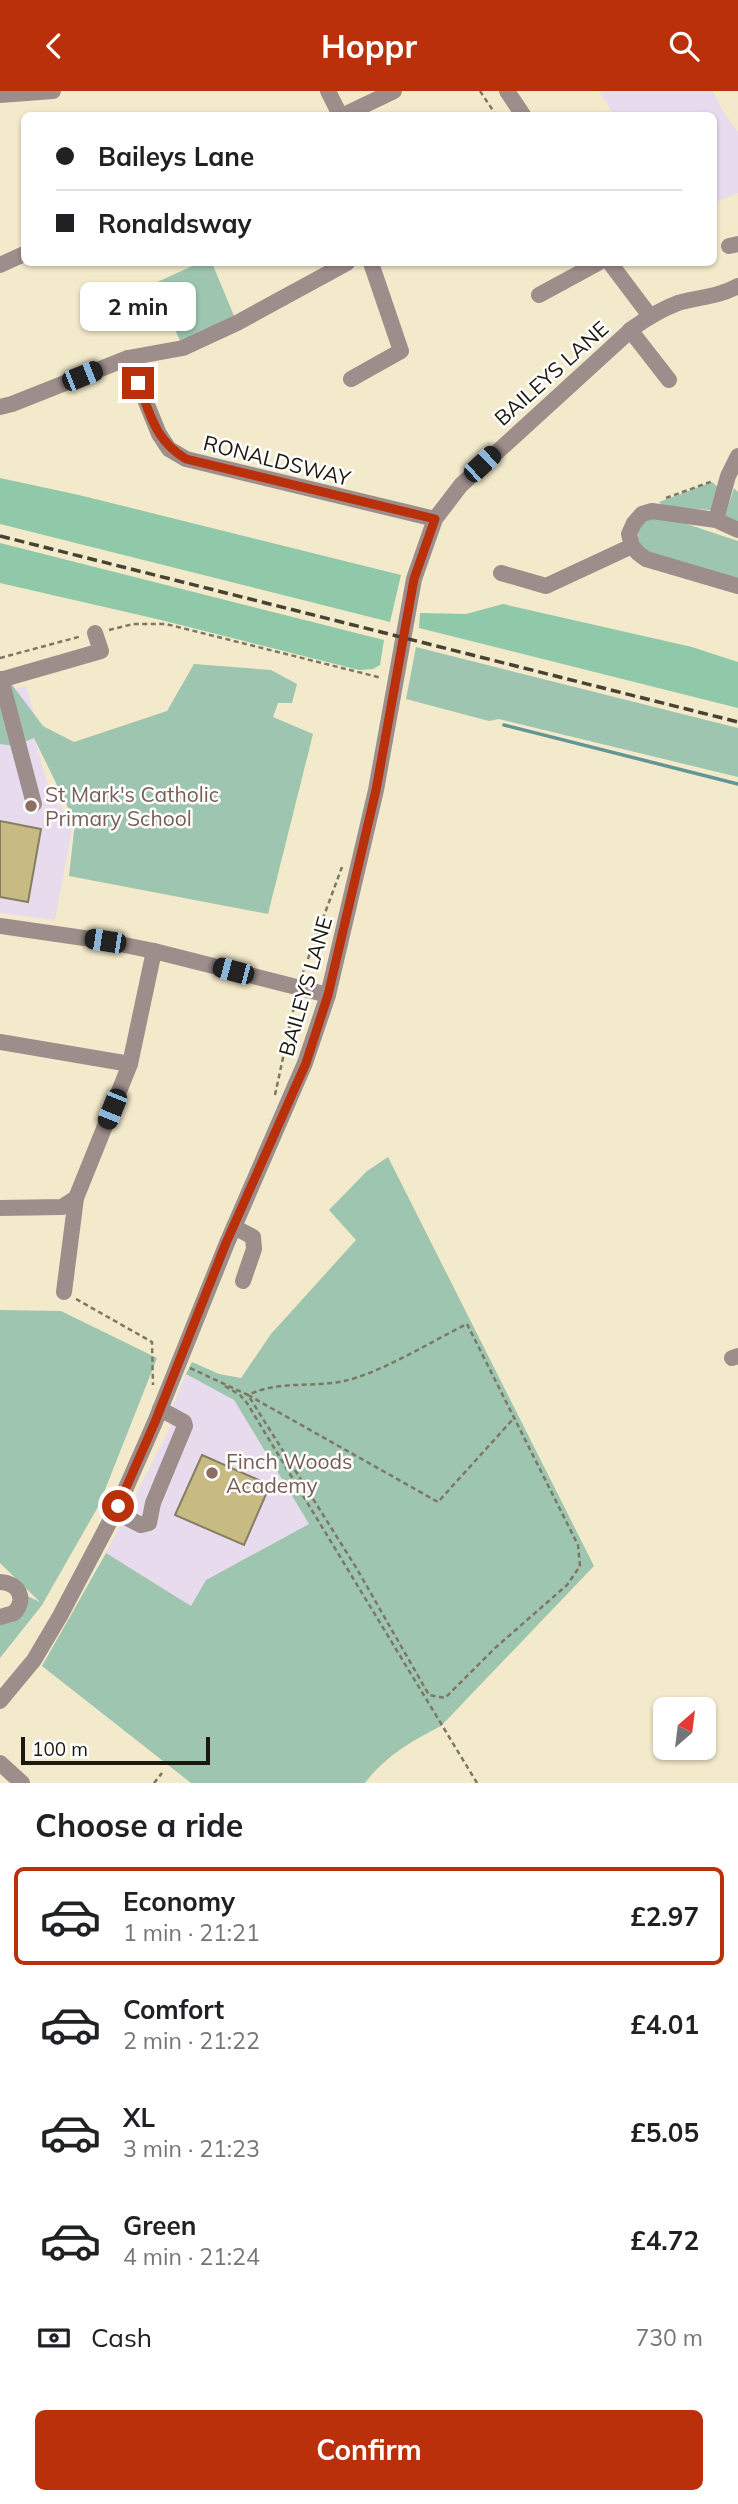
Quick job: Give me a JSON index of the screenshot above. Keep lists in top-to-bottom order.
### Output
{
  "streets": {
    "street": ["BAILEYS LANE", "RONALDSWAY"]
  },
  "crossings": [
    ["BAILEYS LANE", "RONALDSWAY"]
  ],
  "places": ["St Mark's Catholic Primary School", "Finch Woods Academy"],
  "scale_bar": "100 m",
  "north": "top right",
  "page": {
    "header": "Hoppr",
    "banner": ["Baileys Lane", "Ronaldsway"],
    "bubble": "2 min",
    "scale": "100 m",
    "heading": "Choose a ride",
    "list": [
      {
        "name": "Economy",
        "note": "1 min · 21:21",
        "value": "£2.97"
      },
      {
        "name": "Comfort",
        "note": "2 min · 21:22",
        "value": "£4.01"
      },
      {
        "name": "XL",
        "note": "3 min · 21:23",
        "value": "£5.05"
      },
      {
        "name": "Green",
        "note": "4 min · 21:24",
        "value": "£4.72"
      }
    ],
    "pay": ["Cash", "730 m"],
    "buttons": "Confirm"
  }
}
